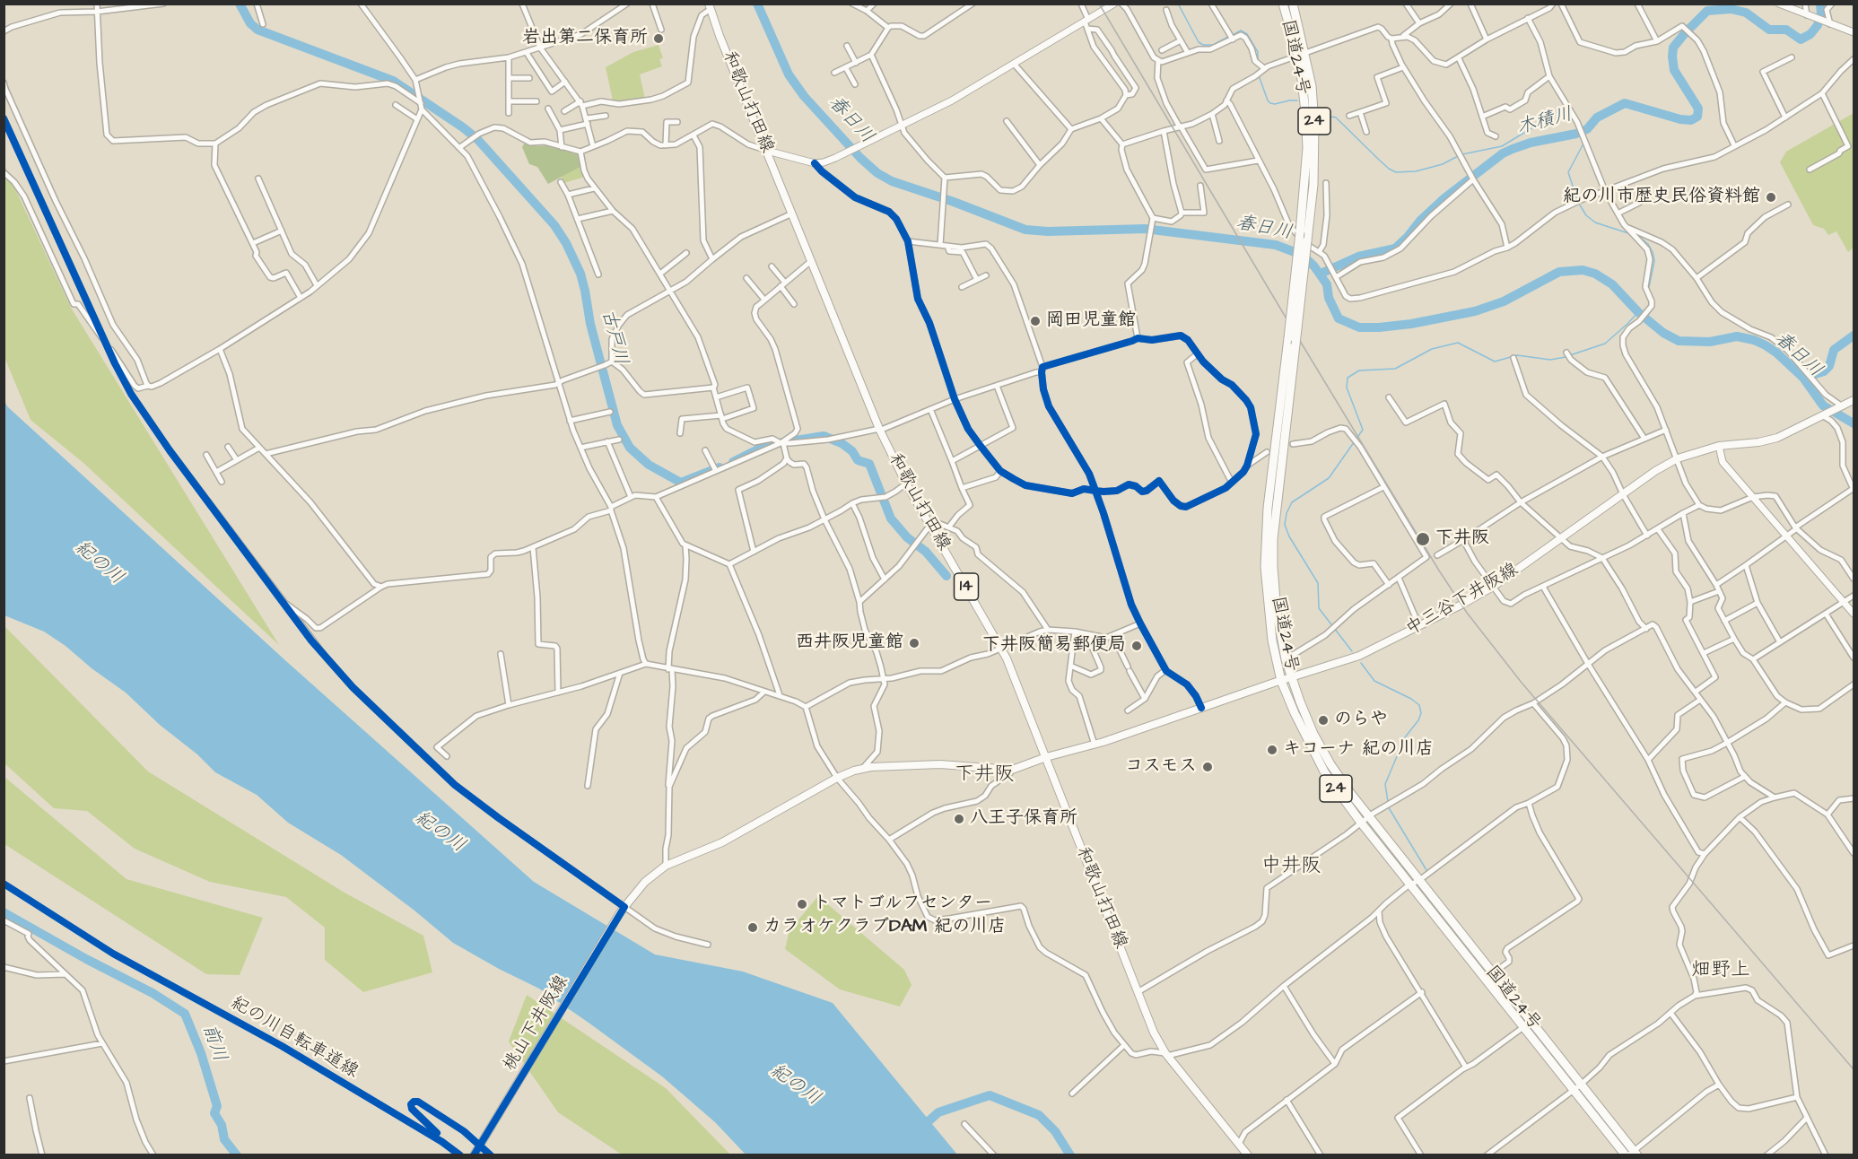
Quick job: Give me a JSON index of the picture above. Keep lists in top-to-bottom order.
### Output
{
  "streets": {
    "highway": ["国道24号", "24"],
    "main road": [
      "和歌山打田線",
      "14",
      "中三谷下井阪線",
      "桃山下井阪線"
    ],
    "cycle path": ["紀の川自転車道線"]
  },
  "crossings": [
    ["国道24号", "中三谷下井阪線"],
    ["和歌山打田線", "中三谷下井阪線"],
    ["和歌山打田線", "桃山下井阪線"],
    ["中三谷下井阪線", "桃山下井阪線"]
  ],
  "districts": ["下井阪", "中井阪", "畑野上"],
  "water": [
    "春日川",
    "木積川",
    "古戸川",
    "紀の川",
    "前川"
  ],
  "places": [
    "岩出第二保育所",
    "紀の川市歴史民俗資料館",
    "岡田児童館",
    "下井阪",
    "西井阪児童館",
    "下井阪簡易郵便局",
    "のらや",
    "キコーナ 紀の川店",
    "コスモス",
    "八王子保育所",
    "トマトゴルフセンター",
    "カラオケクラブDAM 紀の川店"
  ]
}
